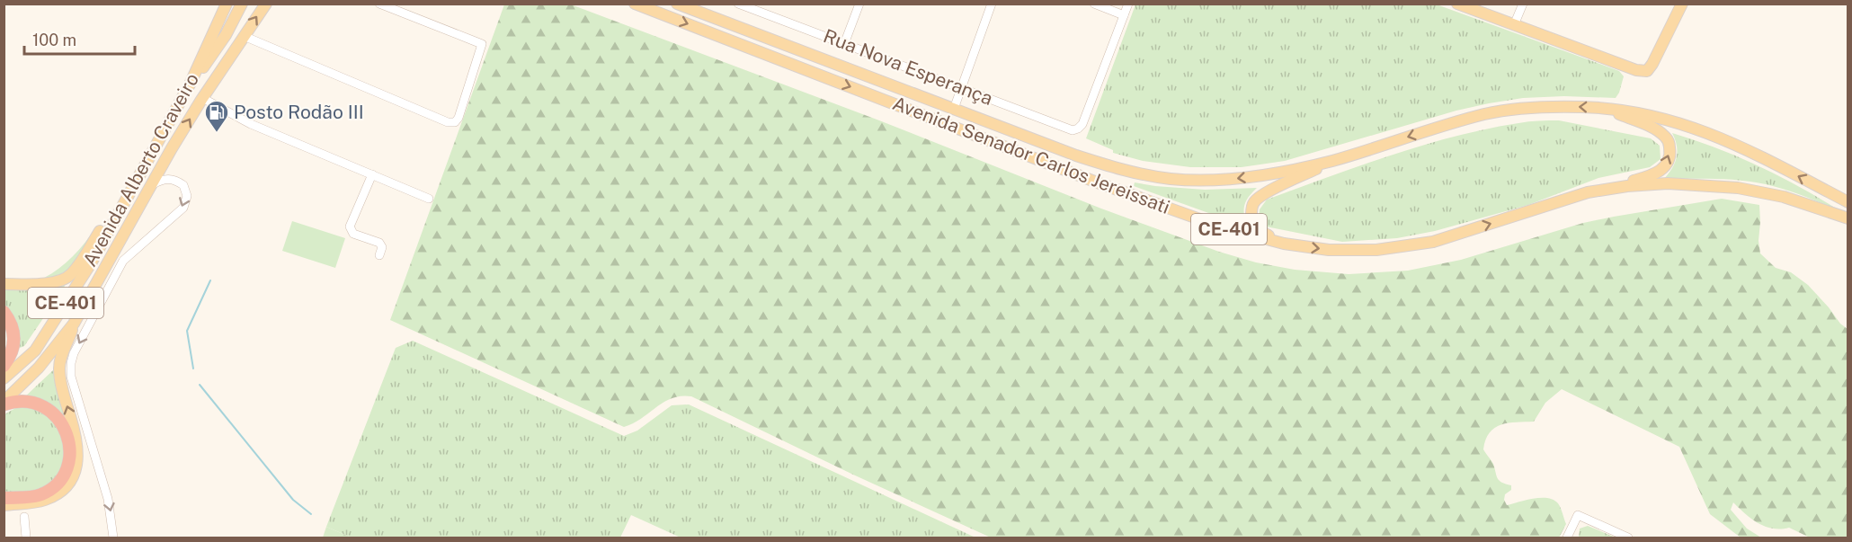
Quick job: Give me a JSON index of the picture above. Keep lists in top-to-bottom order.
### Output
{
  "streets": {
    "main road": ["Avenida Senador Carlos Jereissati", "Avenida Alberto Craveiro", "CE-401"],
    "street": ["Rua Nova Esperança"]
  },
  "crossings": [
    ["Avenida Alberto Craveiro", "CE-401"]
  ],
  "places": {
    "fuel station": ["Posto Rodão III"]
  },
  "scale_bar": "100 m"
}
